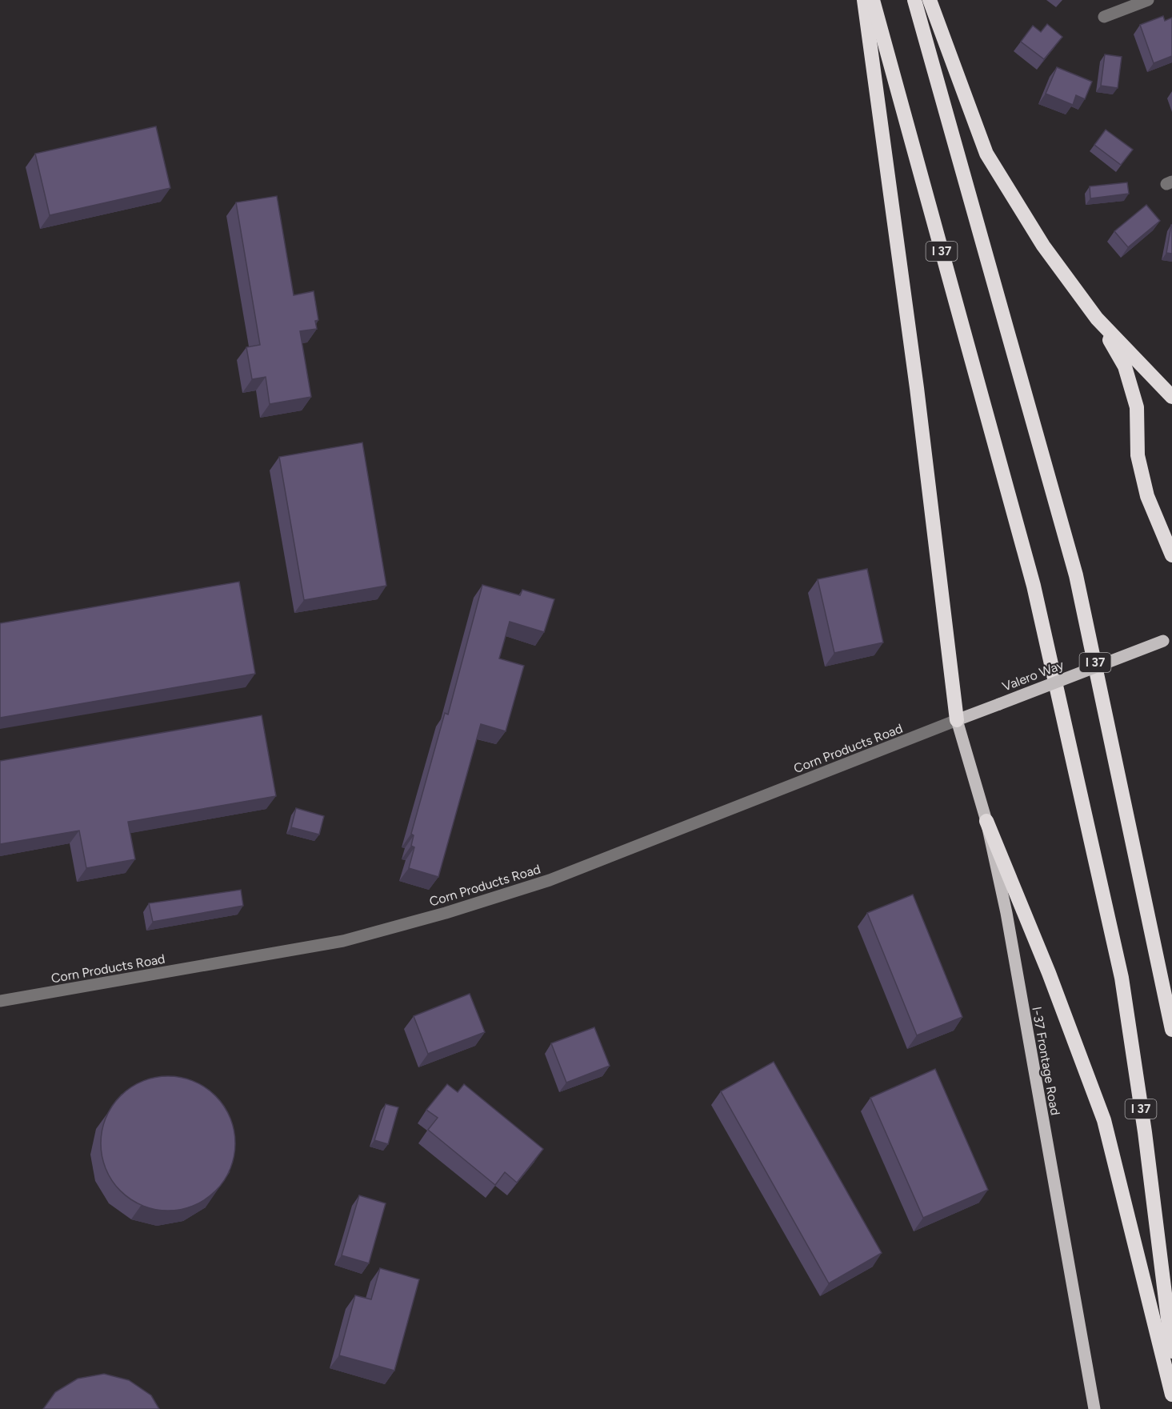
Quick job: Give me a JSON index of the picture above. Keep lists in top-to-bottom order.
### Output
{
  "streets": {
    "highway": ["I 37"],
    "main road": ["Valero Way", "I-37 Frontage Road"],
    "street": ["Corn Products Road"]
  },
  "crossings": [
    ["Valero Way", "Corn Products Road"],
    ["Valero Way", "I-37 Frontage Road"],
    ["Corn Products Road", "I-37 Frontage Road"]
  ]
}
